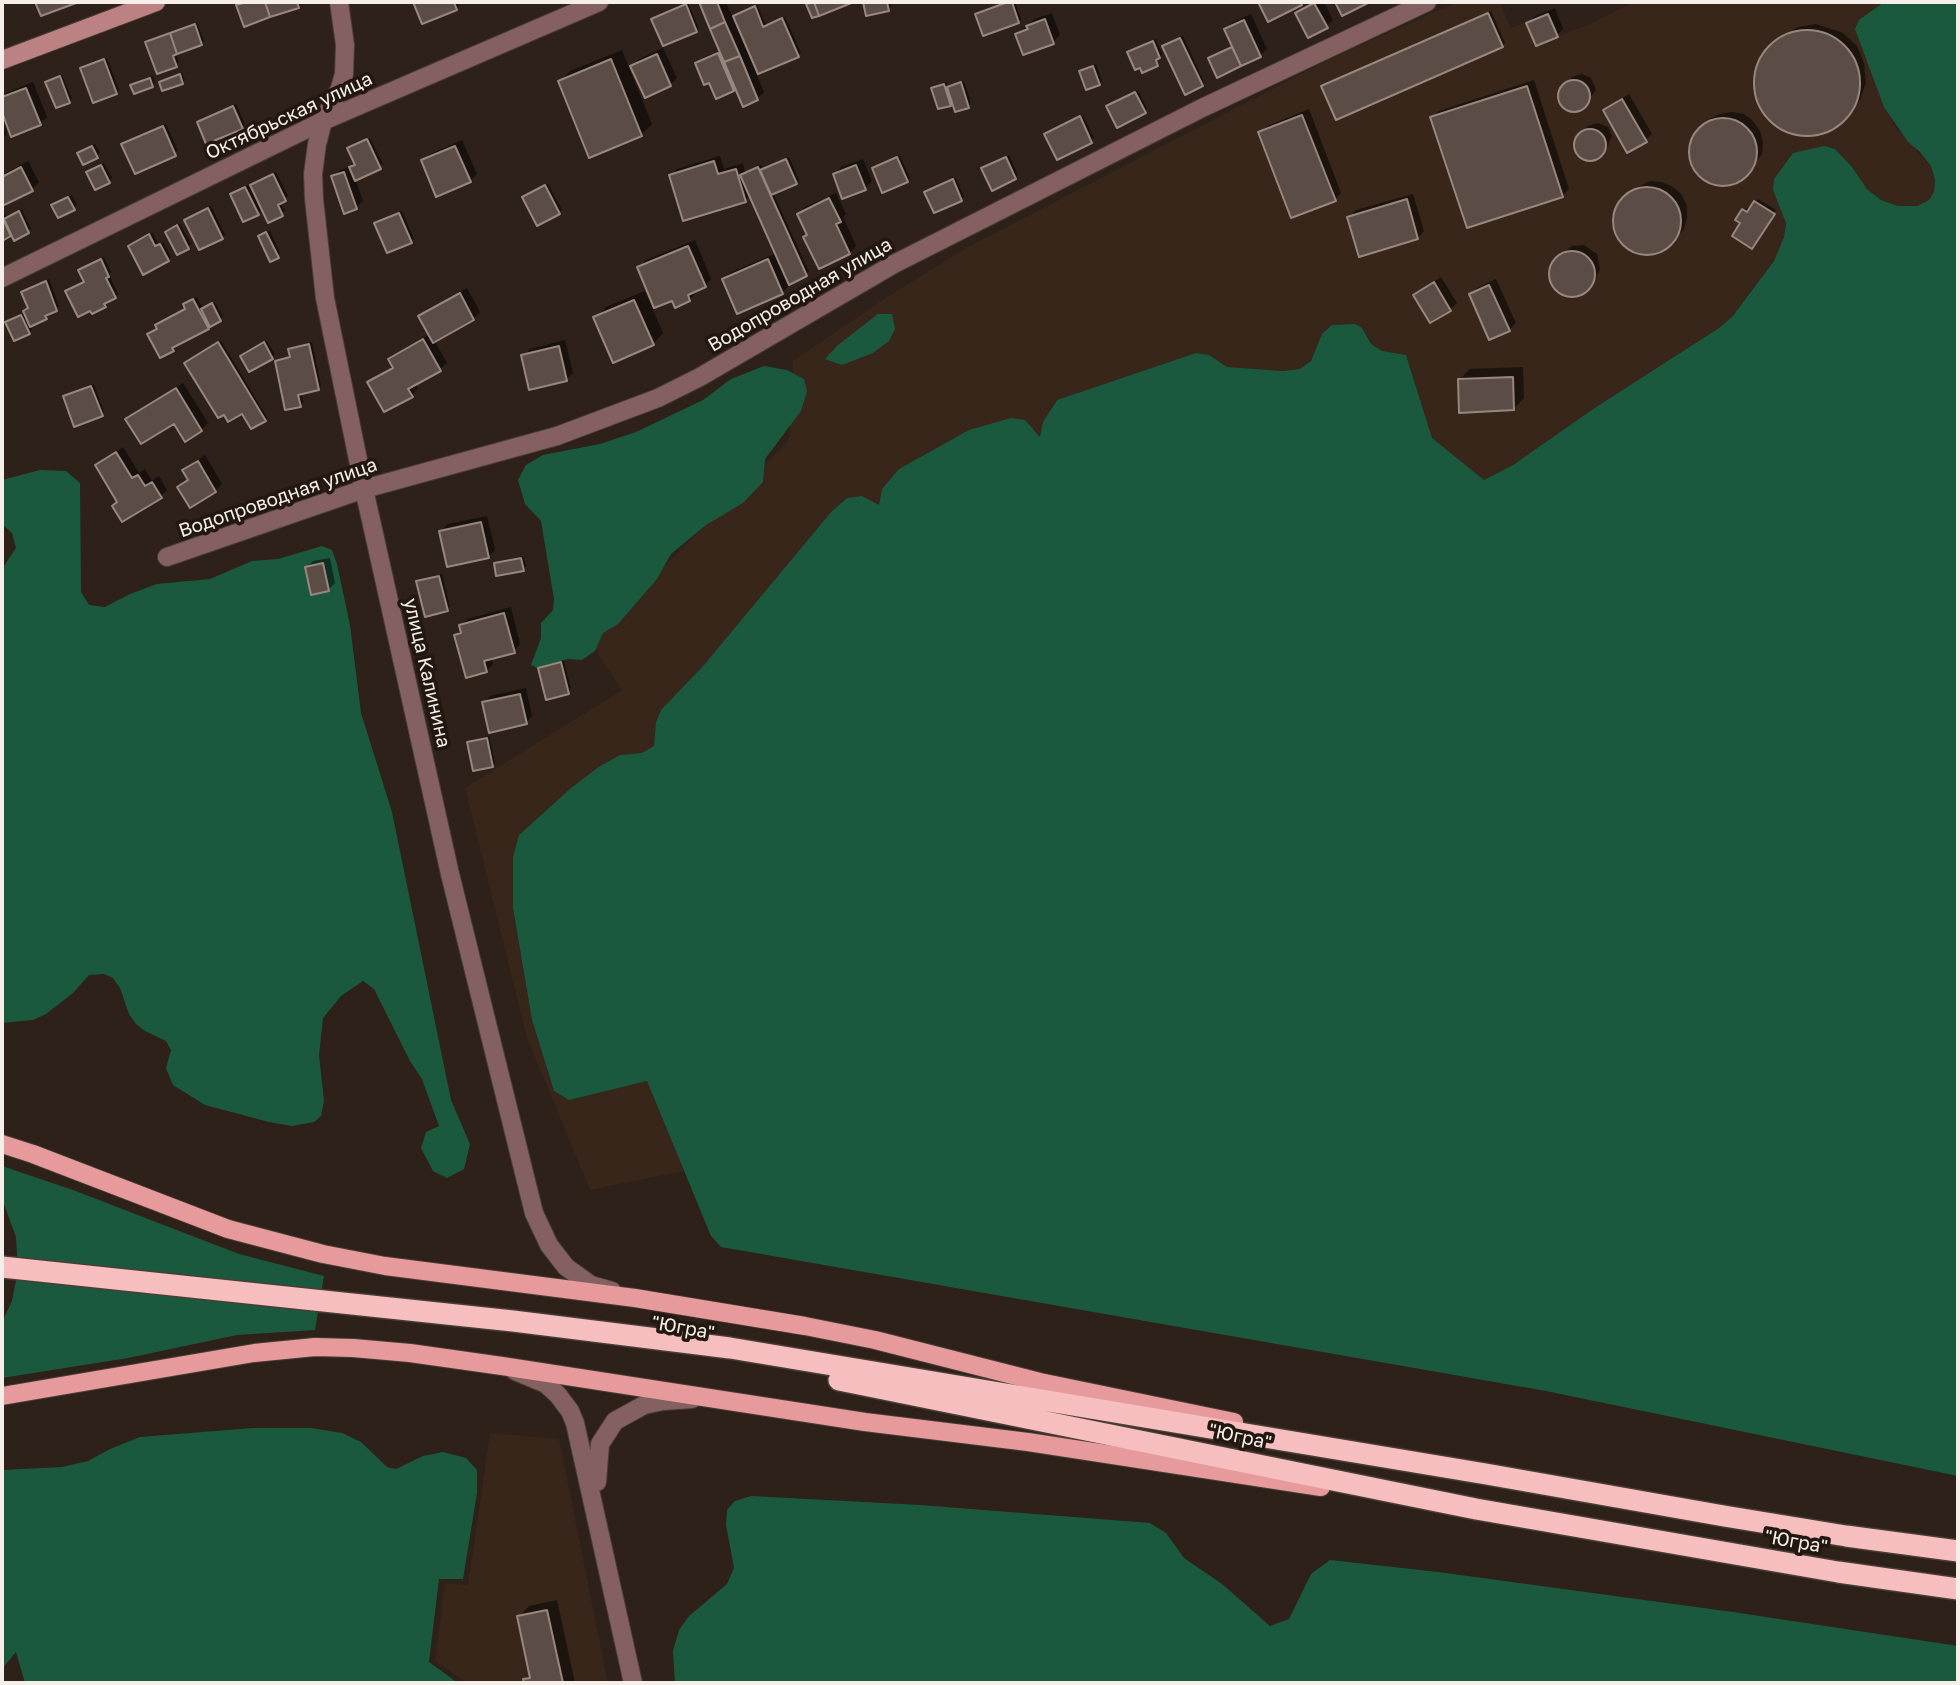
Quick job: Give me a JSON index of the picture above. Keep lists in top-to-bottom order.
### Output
{
  "streets": {
    "highway": ["\"Югра\""],
    "street": ["Октябрьская улица", "Водопроводная улица", "улица Калинина"]
  },
  "crossings": [
    ["Октябрьская улица", "улица Калинина"],
    ["Водопроводная улица", "улица Калинина"]
  ]
}
